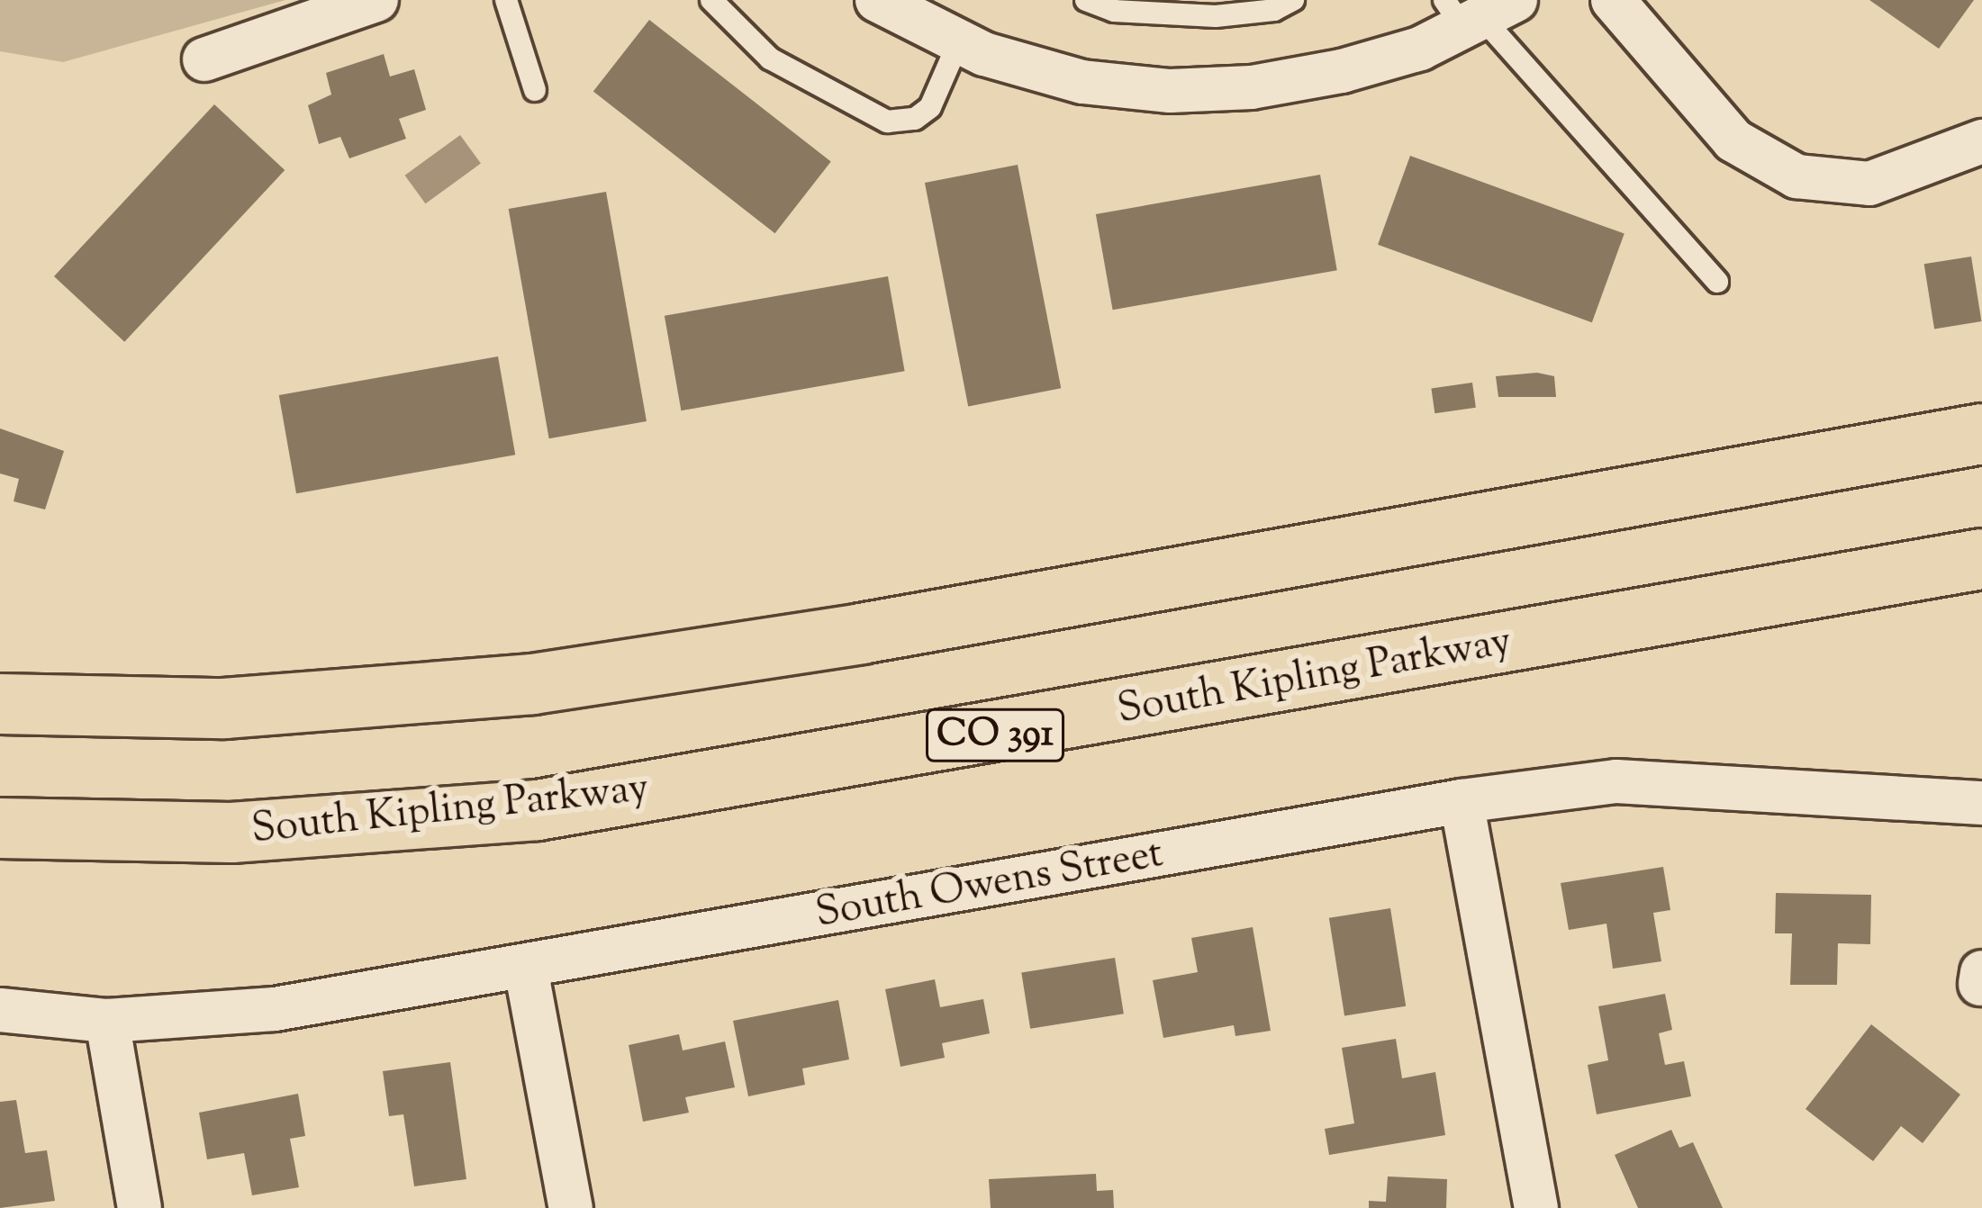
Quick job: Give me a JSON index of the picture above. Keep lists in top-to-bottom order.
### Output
{
  "streets": {
    "main road": ["South Kipling Parkway", "CO 391"],
    "street": ["South Owens Street"]
  }
}
